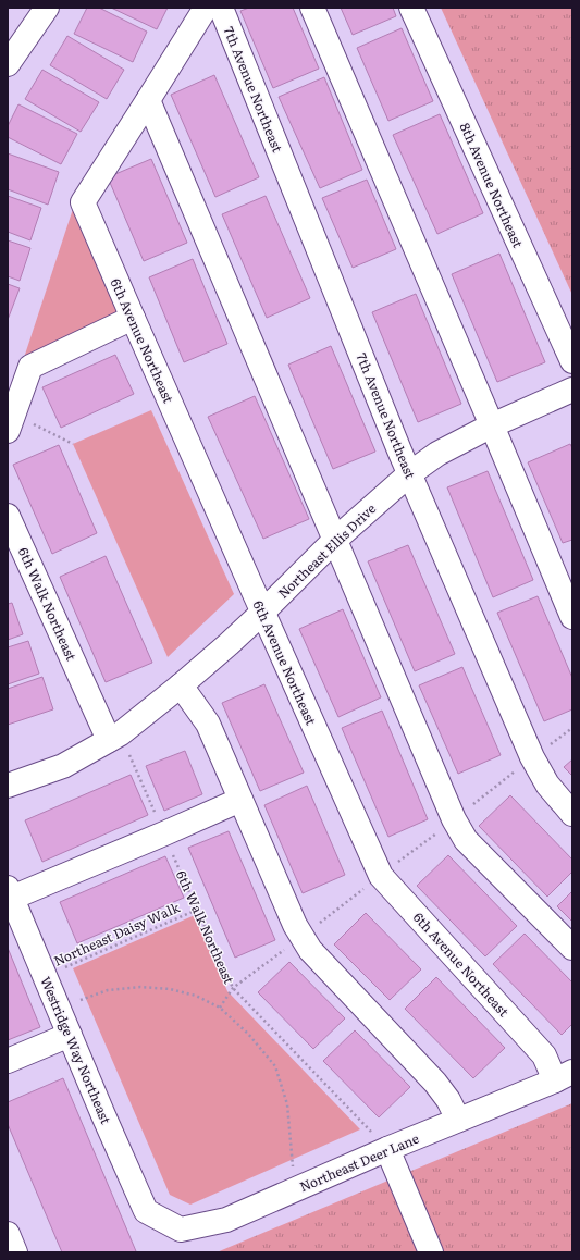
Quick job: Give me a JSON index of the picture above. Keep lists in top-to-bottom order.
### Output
{
  "streets": {
    "street": [
      "7th Avenue Northeast",
      "8th Avenue Northeast",
      "6th Avenue Northeast",
      "Northeast Ellis Drive",
      "6th Walk Northeast",
      "Westridge Way Northeast",
      "Northeast Deer Lane"
    ],
    "path": ["Northeast Daisy Walk"]
  },
  "crossings": [
    ["7th Avenue Northeast", "Northeast Ellis Drive"],
    ["6th Avenue Northeast", "Northeast Ellis Drive"],
    ["6th Avenue Northeast", "Northeast Deer Lane"],
    ["Northeast Ellis Drive", "6th Walk Northeast"],
    ["6th Walk Northeast", "Northeast Daisy Walk"],
    ["6th Walk Northeast", "Northeast Deer Lane"],
    ["Northeast Daisy Walk", "Westridge Way Northeast"],
    ["Westridge Way Northeast", "Northeast Deer Lane"]
  ]
}
